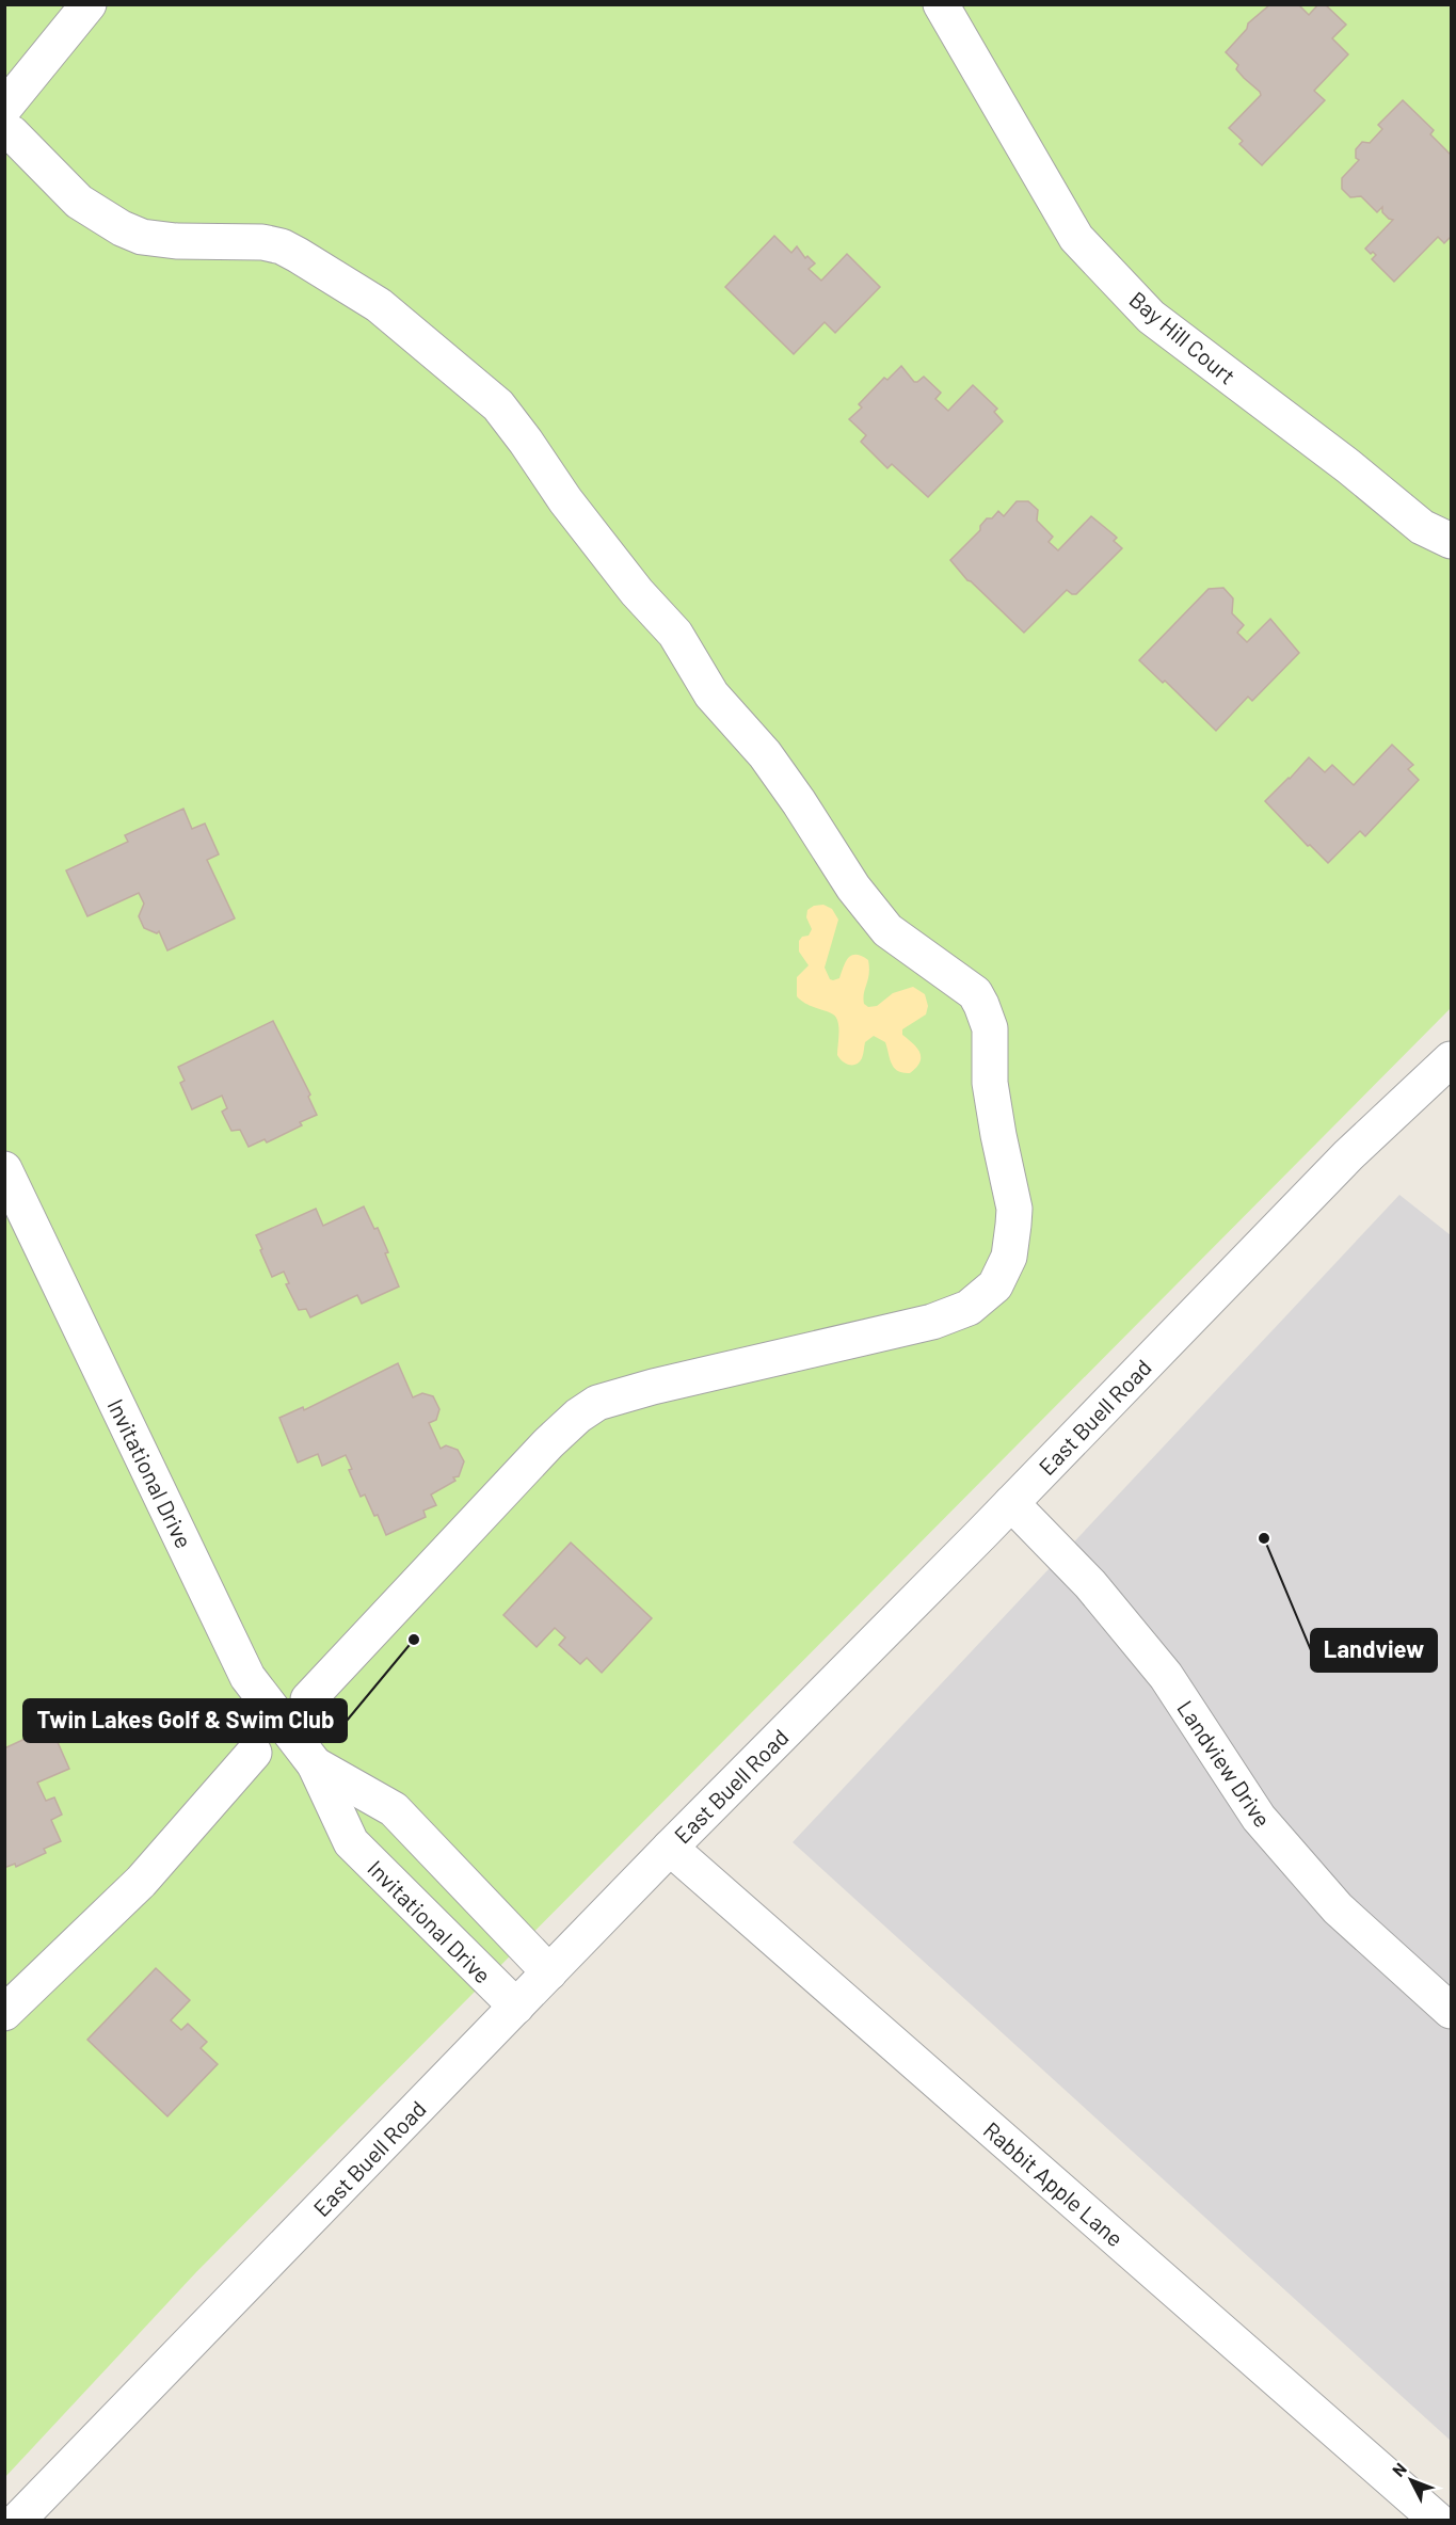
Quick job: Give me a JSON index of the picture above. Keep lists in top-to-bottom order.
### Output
{
  "streets": {
    "street": [
      "Bay Hill Court",
      "East Buell Road",
      "Invitational Drive",
      "Landview Drive",
      "Rabbit Apple Lane"
    ]
  },
  "crossings": [
    ["East Buell Road", "Invitational Drive"],
    ["East Buell Road", "Landview Drive"],
    ["East Buell Road", "Rabbit Apple Lane"]
  ],
  "places": ["Landview", "Twin Lakes Golf & Swim Club"],
  "north": "top left"
}
